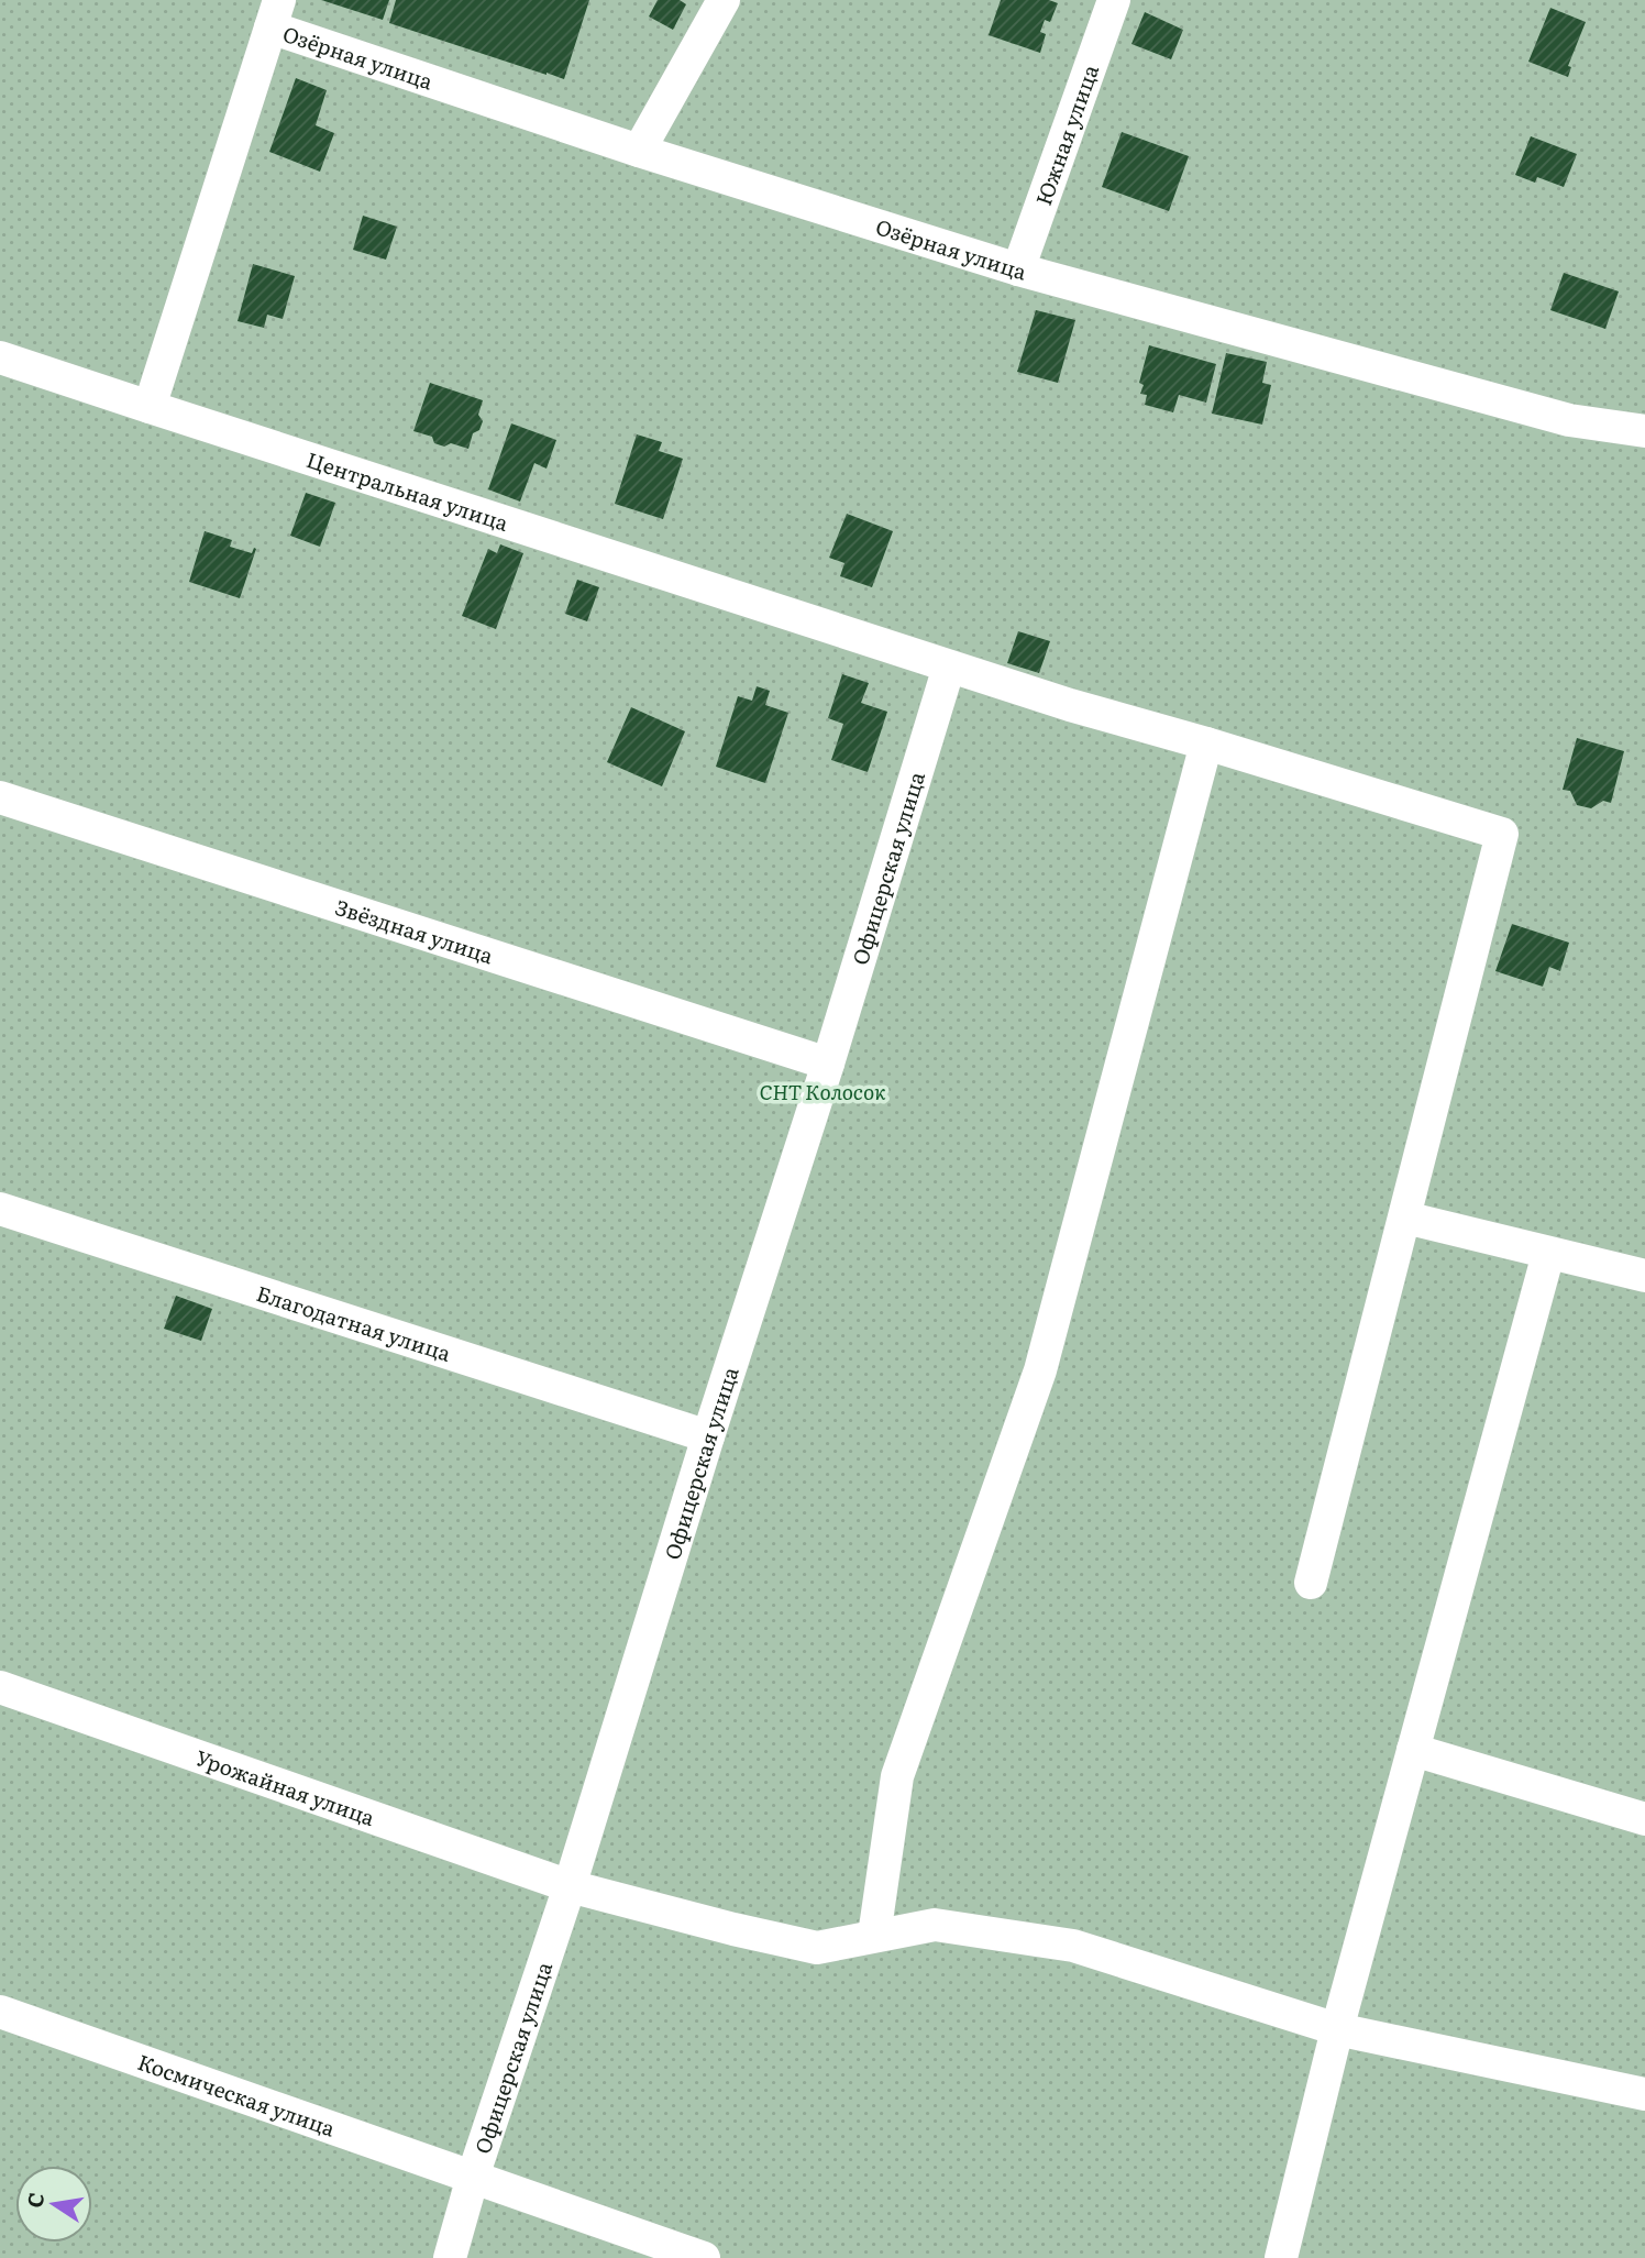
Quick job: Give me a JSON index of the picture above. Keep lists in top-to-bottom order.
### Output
{
  "streets": {
    "street": [
      "Озёрная улица",
      "Южная улица",
      "Центральная улица",
      "Офицерская улица",
      "Звёздная улица",
      "Благодатная улица",
      "Урожайная улица",
      "Космическая улица"
    ]
  },
  "crossings": [
    ["Озёрная улица", "Южная улица"],
    ["Центральная улица", "Офицерская улица"],
    ["Офицерская улица", "Звёздная улица"],
    ["Офицерская улица", "Благодатная улица"],
    ["Офицерская улица", "Урожайная улица"],
    ["Офицерская улица", "Космическая улица"]
  ],
  "parks": ["СНТ Колосок"],
  "north": "left"
}
